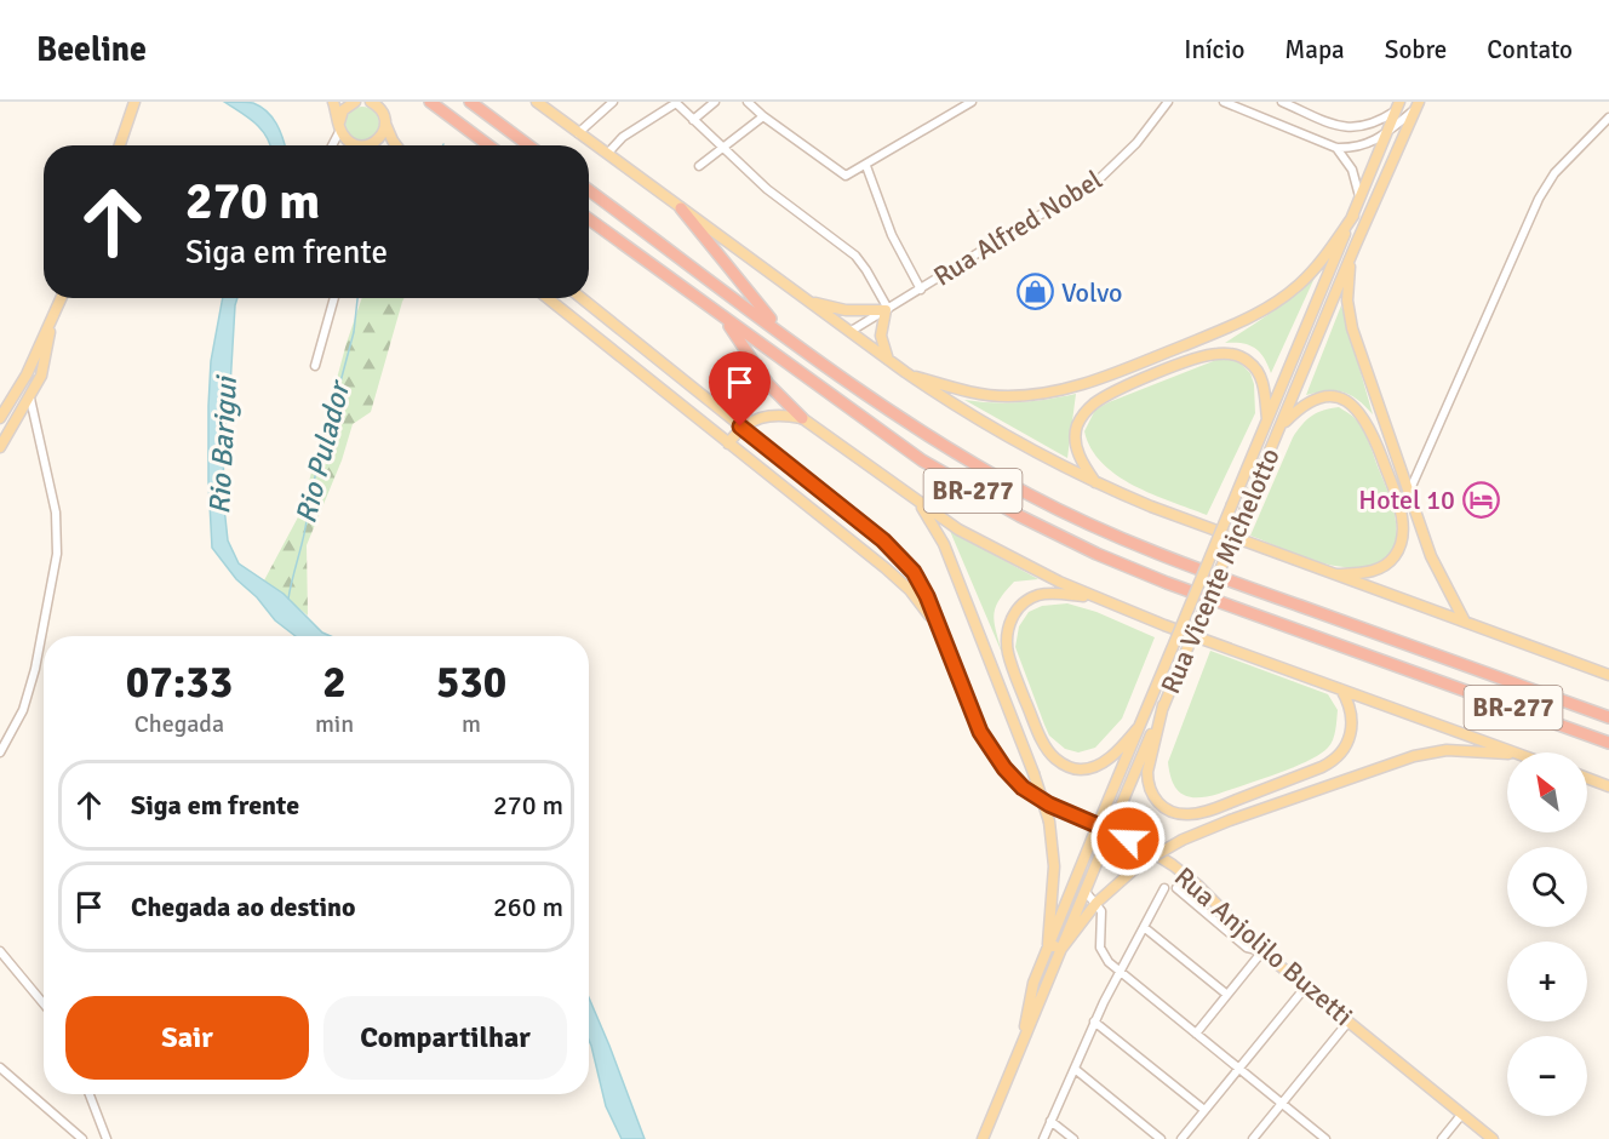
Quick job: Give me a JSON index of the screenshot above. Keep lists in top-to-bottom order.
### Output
{
  "streets": {
    "highway": ["BR-277"],
    "main road": ["Rua Vicente Michelotto", "Rua Anjolilo Buzetti"],
    "street": ["Rua Alfred Nobel"]
  },
  "water": ["Rio Barigui", "Rio Pulador"],
  "places": {
    "shop": ["Volvo"],
    "hotel": ["Hotel 10"]
  },
  "north": "top left",
  "page": {
    "header": "Beeline",
    "nav": [
      "Início",
      "Mapa",
      "Sobre",
      "Contato"
    ],
    "turn": ["270 m", "Siga em frente"],
    "eta": [
      "07:33",
      "Chegada",
      "2",
      "min",
      "530",
      "m"
    ],
    "map_buttons": ["+", "−"],
    "list": [
      {
        "name": "Siga em frente",
        "value": "270 m"
      },
      {
        "name": "Chegada ao destino",
        "value": "260 m"
      }
    ],
    "buttons": ["Sair", "Compartilhar"]
  }
}
